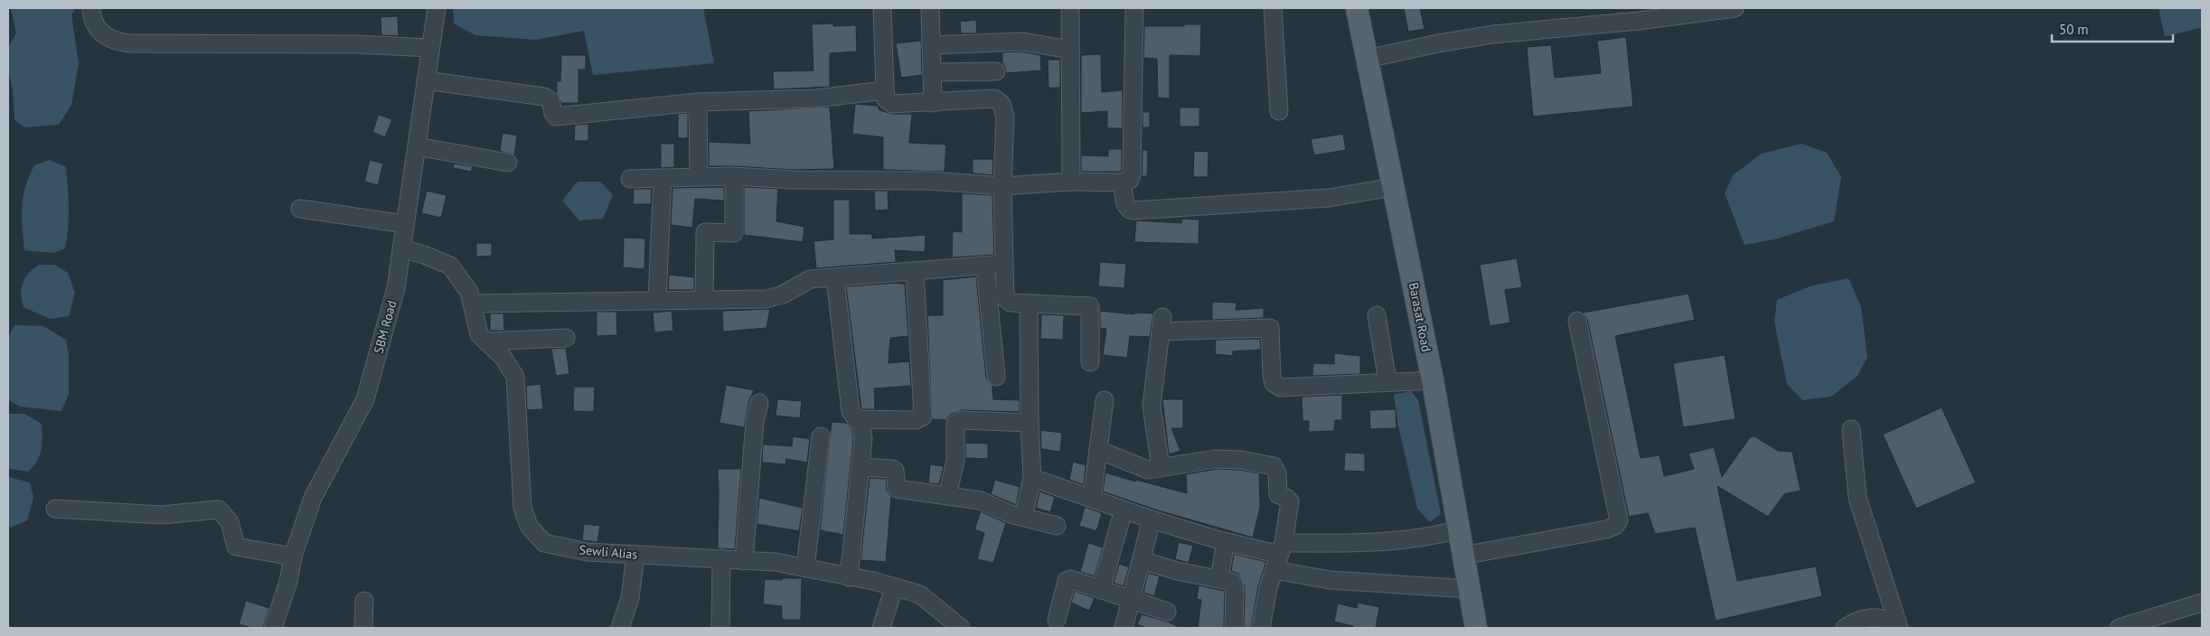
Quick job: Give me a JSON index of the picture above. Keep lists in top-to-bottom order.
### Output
{
  "streets": {
    "main road": ["Barasat Road"],
    "street": ["SBM Road", "Sewli Alias"]
  },
  "crossings": [
    ["SBM Road", "Sewli Alias"]
  ],
  "scale_bar": "50 m"
}
